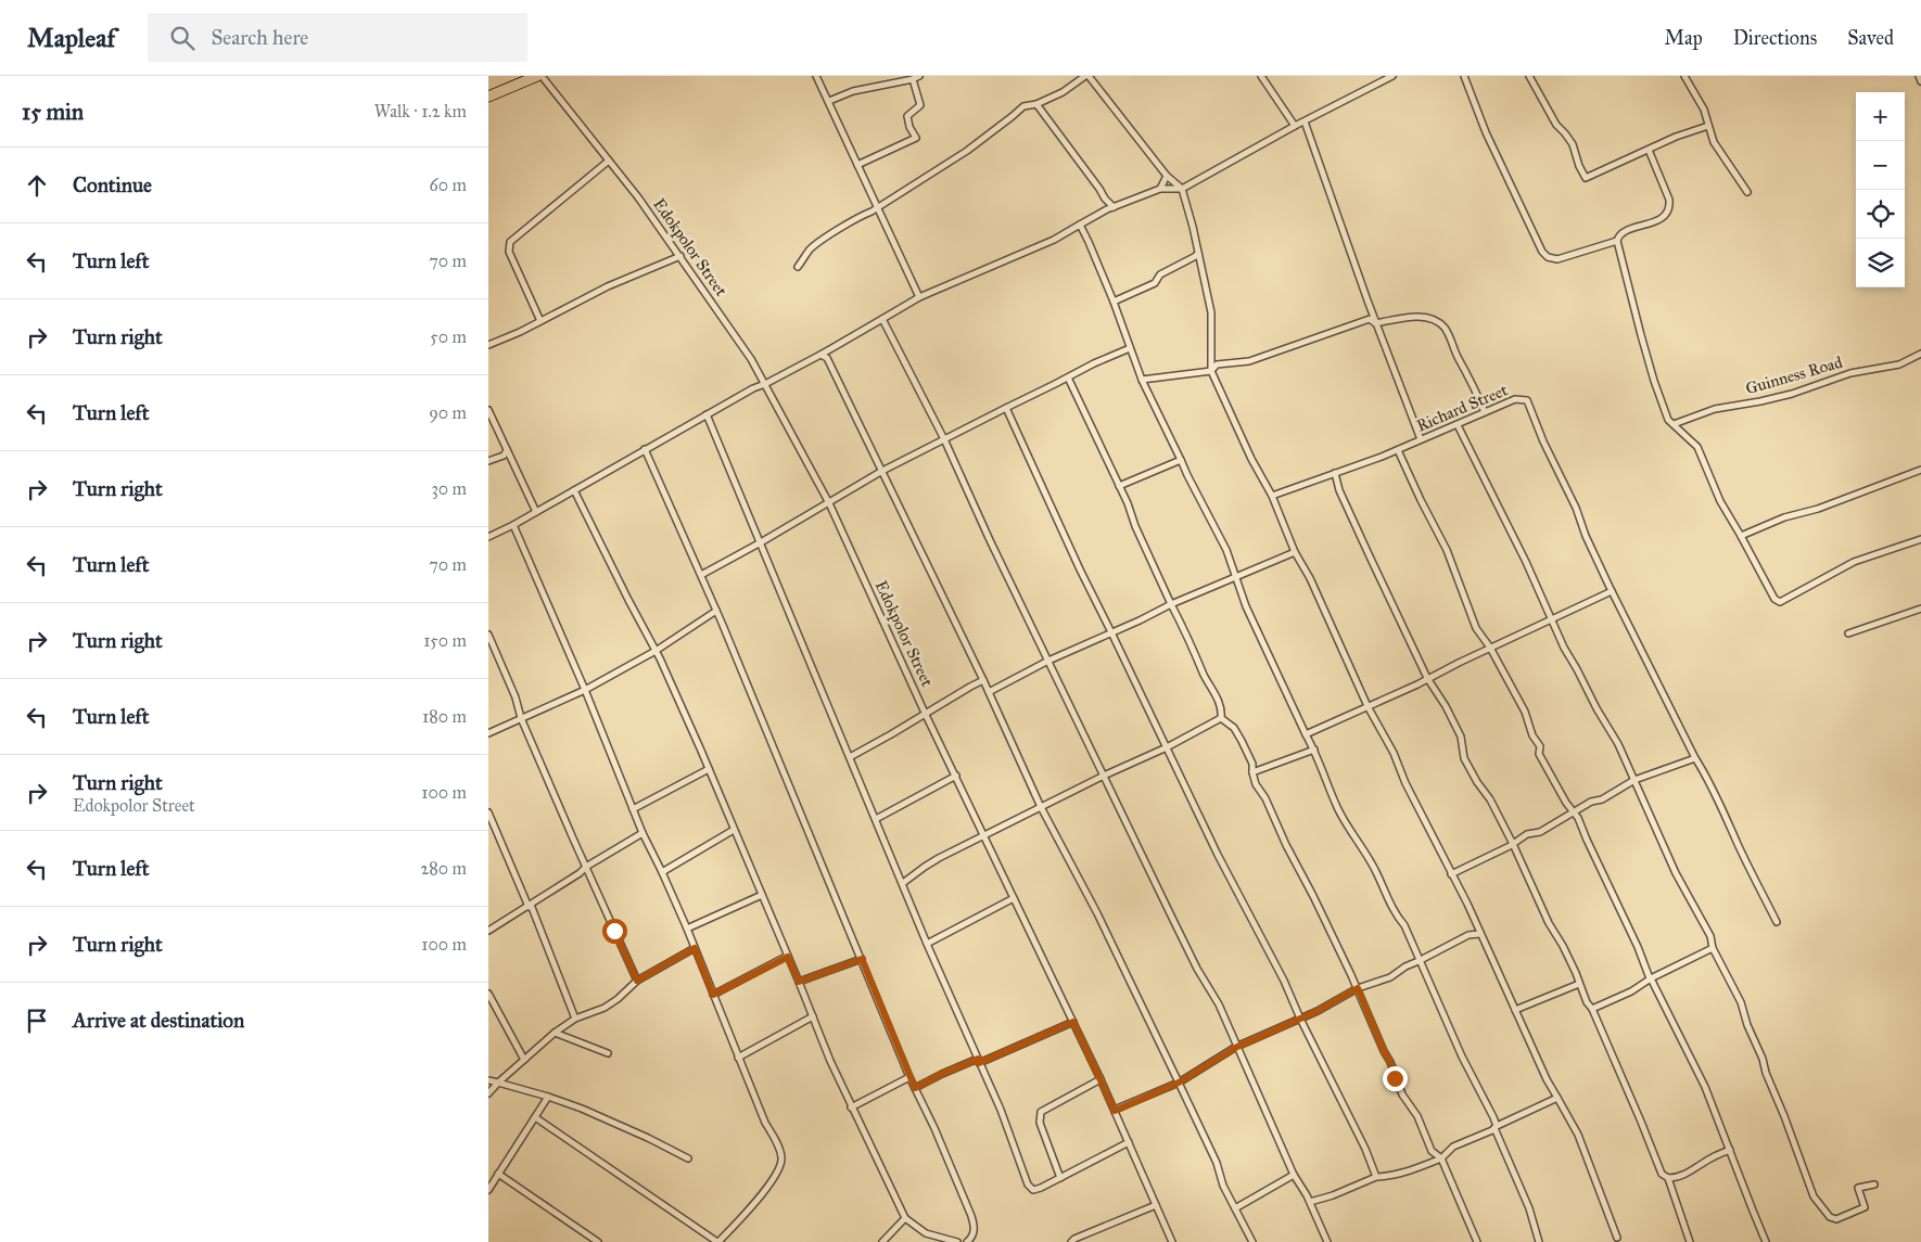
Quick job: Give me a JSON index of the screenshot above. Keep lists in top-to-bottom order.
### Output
{
  "streets": {
    "street": ["Edokpolor Street", "Guinness Road", "Richard Street"]
  },
  "page": {
    "header": "Mapleaf",
    "search": "Search here",
    "nav": ["Map", "Directions", "Saved"],
    "heading": ["15 min", "Walk · 1.2 km"],
    "map_buttons": ["+", "−"],
    "list": [
      ["Continue", "60 m"],
      ["Turn left", "70 m"],
      ["Turn right", "50 m"],
      ["Turn left", "90 m"],
      ["Turn right", "30 m"],
      ["Turn left", "70 m"],
      ["Turn right", "150 m"],
      ["Turn left", "180 m"],
      ["Turn right", "Edokpolor Street", "100 m"],
      ["Turn left", "280 m"],
      ["Turn right", "100 m"],
      "Arrive at destination"
    ]
  }
}
